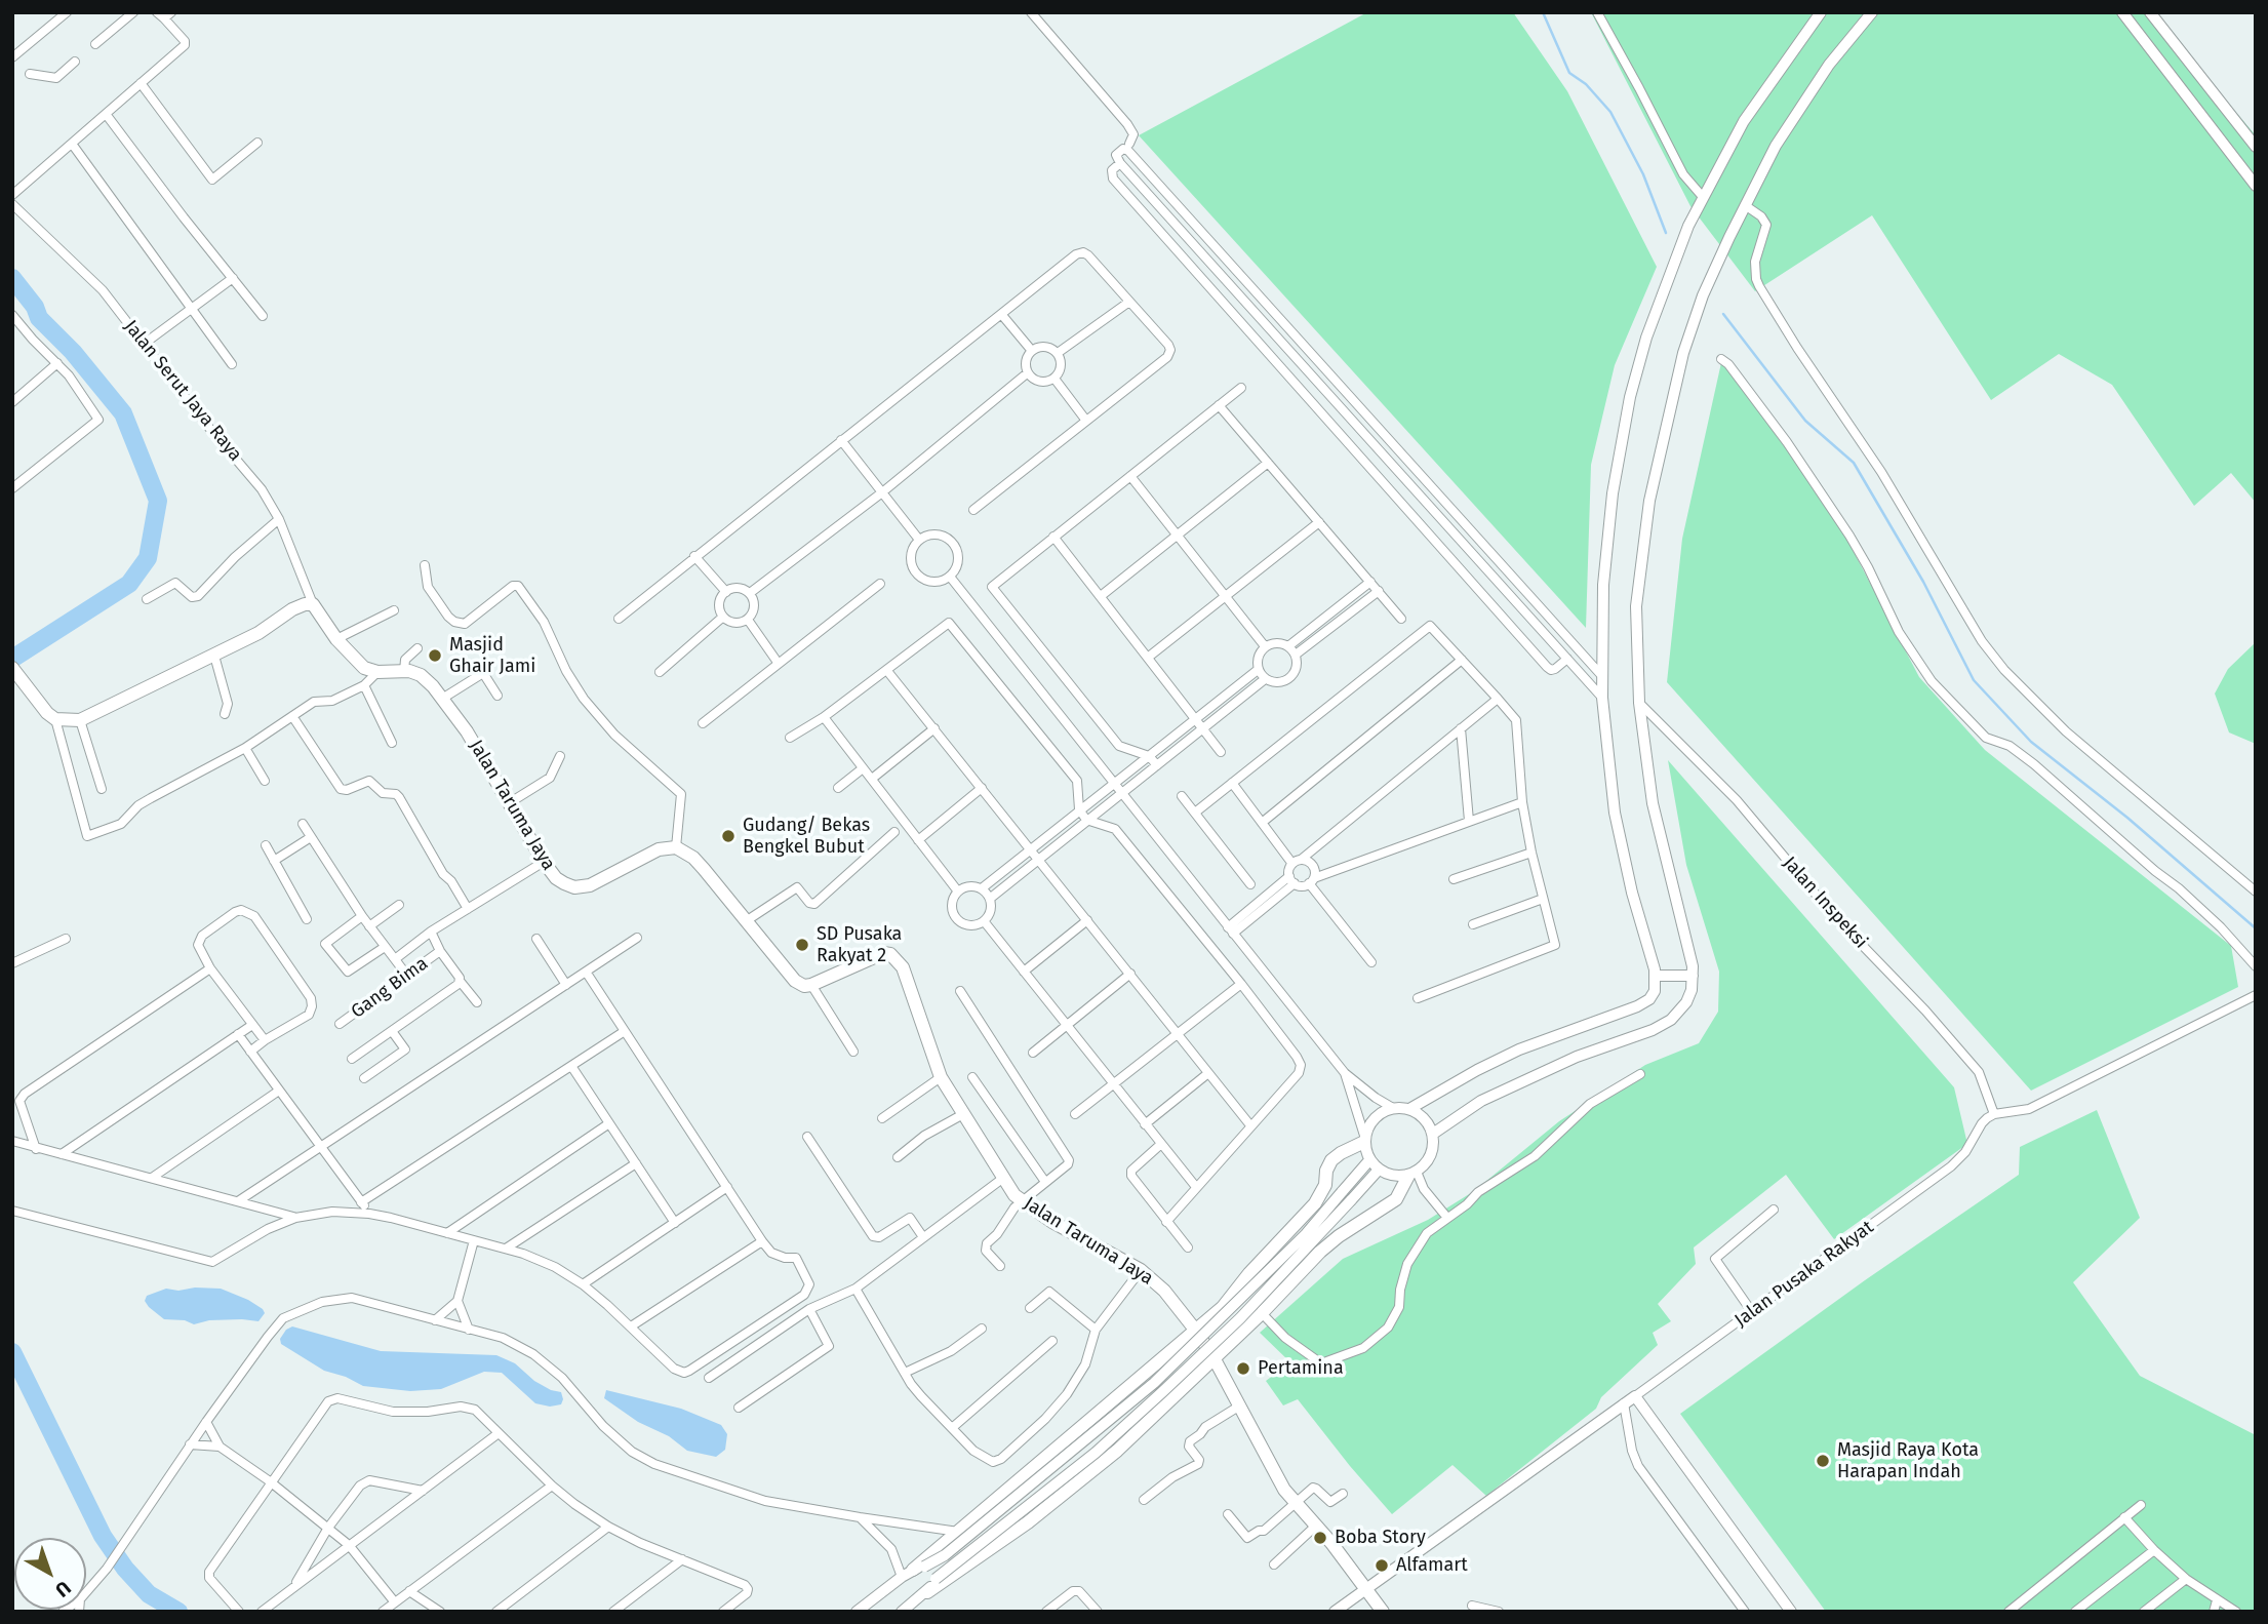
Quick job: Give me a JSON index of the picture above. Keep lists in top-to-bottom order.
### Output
{
  "streets": {
    "main road": ["Jalan Taruma Jaya"],
    "street": [
      "Jalan Serut Jaya Raya",
      "Jalan Inspeksi",
      "Gang Bima",
      "Jalan Pusaka Rakyat"
    ]
  },
  "crossings": [
    ["Jalan Taruma Jaya", "Jalan Pusaka Rakyat"],
    ["Jalan Inspeksi", "Jalan Pusaka Rakyat"]
  ],
  "places": [
    "Masjid Ghair Jami",
    "Gudang/ Bekas Bengkel Bubut",
    "SD Pusaka Rakyat 2",
    "Pertamina",
    "Masjid Raya Kota Harapan Indah",
    "Boba Story",
    "Alfamart"
  ],
  "north": "bottom right"
}
